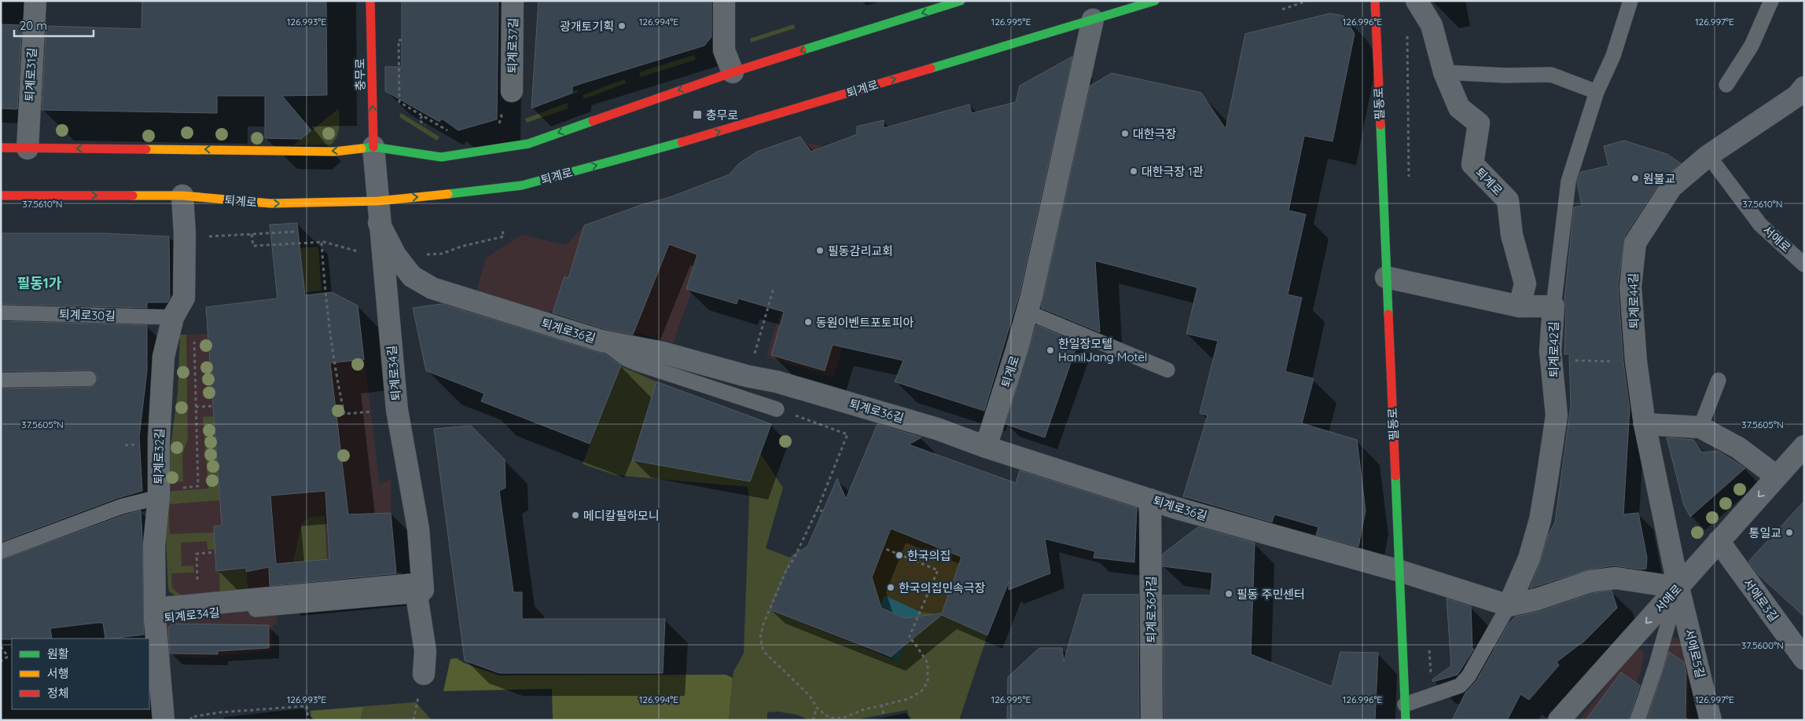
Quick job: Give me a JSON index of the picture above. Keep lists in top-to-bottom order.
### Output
{
  "streets": {
    "main road": ["충무로", "퇴계로", "필동로"],
    "street": [
      "퇴계로37길",
      "퇴계로31길",
      "서애로",
      "퇴계로44길",
      "퇴계로36길",
      "퇴계로42길",
      "퇴계로34길",
      "퇴계로32길",
      "서애로3길",
      "퇴계로36가길",
      "서애로5길"
    ],
    "lane": ["퇴계로30길"]
  },
  "crossings": [
    ["퇴계로", "퇴계로36길"],
    ["퇴계로", "퇴계로32길"],
    ["필동로", "퇴계로36길"],
    ["서애로", "퇴계로44길"],
    ["서애로", "서애로3길"],
    ["서애로", "서애로5길"],
    ["퇴계로44길", "서애로5길"],
    ["퇴계로30길", "퇴계로32길"],
    ["퇴계로36길", "퇴계로34길"],
    ["퇴계로36길", "퇴계로36가길"]
  ],
  "one_way": ["충무로"],
  "districts": ["필동1가"],
  "places": {
    "other": [
      "광개토기획",
      "대한극장",
      "대한극장 1관",
      "원불교",
      "필동감리교회",
      "동원이벤트포토피아",
      "한일장모텔 HanilJang Motel",
      "메디칼필하모니",
      "통일교",
      "한국의집",
      "한국의집민속극장",
      "필동 주민센터"
    ],
    "transit": ["충무로"]
  },
  "legend": ["원활", "서행", "정체"],
  "scale_bar": "20 m",
  "coordinates": [
    "126.993°E",
    "126.994°E",
    "126.995°E",
    "126.996°E",
    "126.997°E",
    "37.5610°N",
    "37.5605°N",
    "37.5600°N"
  ]
}
